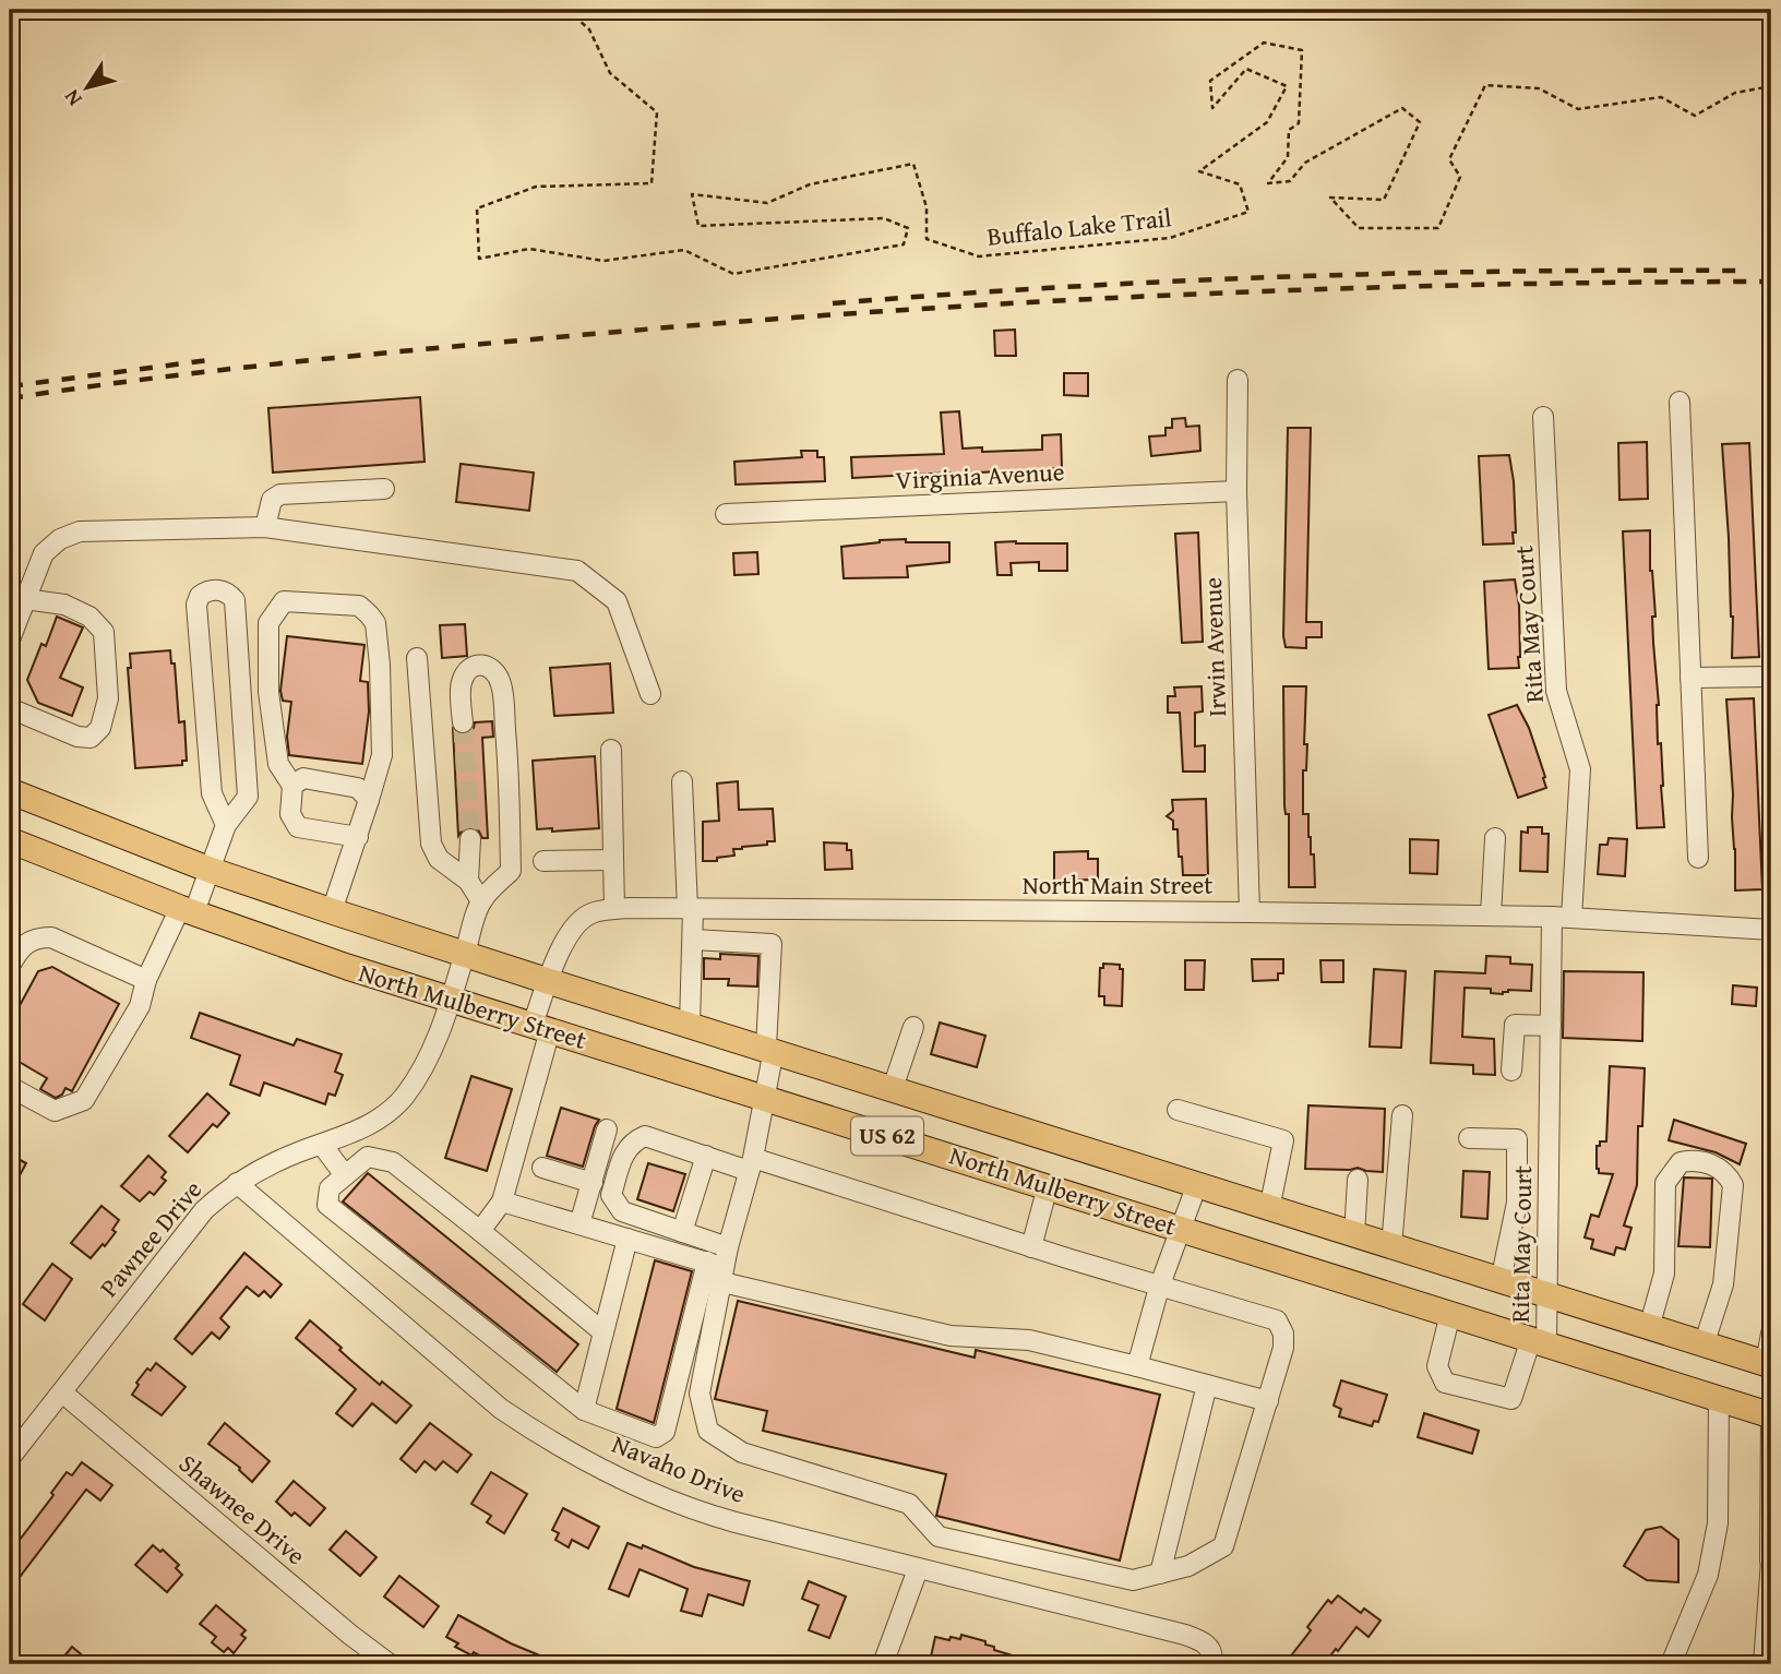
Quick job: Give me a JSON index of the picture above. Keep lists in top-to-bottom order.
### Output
{
  "streets": {
    "main road": ["North Mulberry Street", "US 62"],
    "street": [
      "Virginia Avenue",
      "Rita May Court",
      "Irwin Avenue",
      "North Main Street",
      "Pawnee Drive",
      "Navaho Drive",
      "Shawnee Drive"
    ],
    "path": ["Buffalo Lake Trail"]
  },
  "crossings": [
    ["Virginia Avenue", "Irwin Avenue"],
    ["Rita May Court", "North Main Street"],
    ["Rita May Court", "North Mulberry Street"],
    ["Irwin Avenue", "North Main Street"],
    ["North Main Street", "North Mulberry Street"],
    ["North Mulberry Street", "Pawnee Drive"],
    ["Pawnee Drive", "Navaho Drive"],
    ["Pawnee Drive", "Shawnee Drive"]
  ],
  "north": "bottom left"
}
